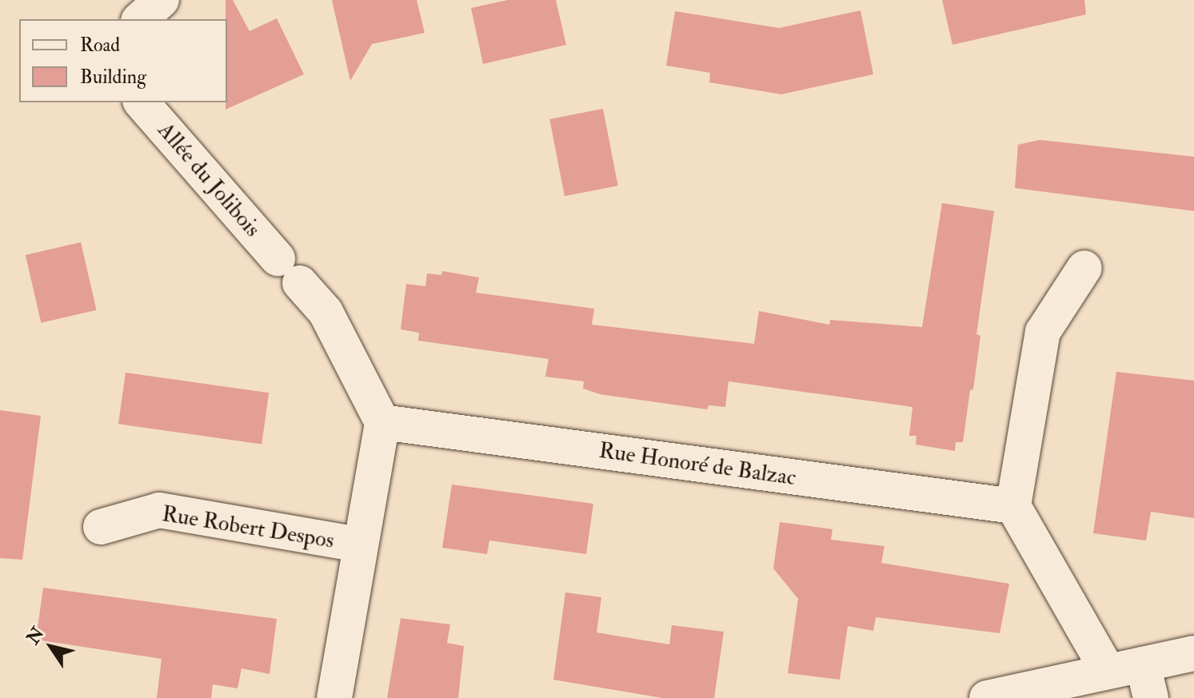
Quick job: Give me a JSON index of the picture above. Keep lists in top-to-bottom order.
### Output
{
  "streets": {
    "street": ["Allée du Jolibois", "Rue Honoré de Balzac", "Rue Robert Despos"]
  },
  "crossings": [
    ["Allée du Jolibois", "Rue Honoré de Balzac"],
    ["Allée du Jolibois", "Rue Robert Despos"],
    ["Rue Honoré de Balzac", "Rue Robert Despos"]
  ],
  "legend": ["Road", "Building"],
  "north": "top left"
}
